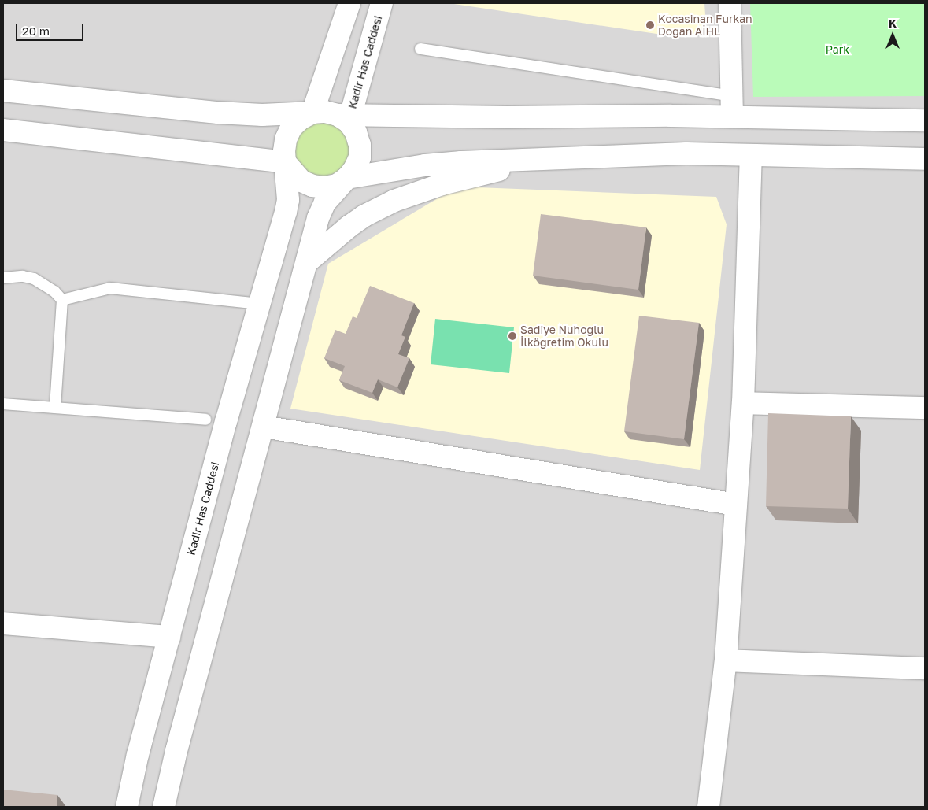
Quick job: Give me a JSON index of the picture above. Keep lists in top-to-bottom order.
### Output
{
  "streets": {
    "street": ["Kadir Has Caddesi"]
  },
  "parks": ["Park"],
  "places": ["Kocasinan Furkan Doğan AİHL", "Sadiye Nuhoğlu İlköğretim Okulu"],
  "scale_bar": "20 m",
  "north": "top"
}
